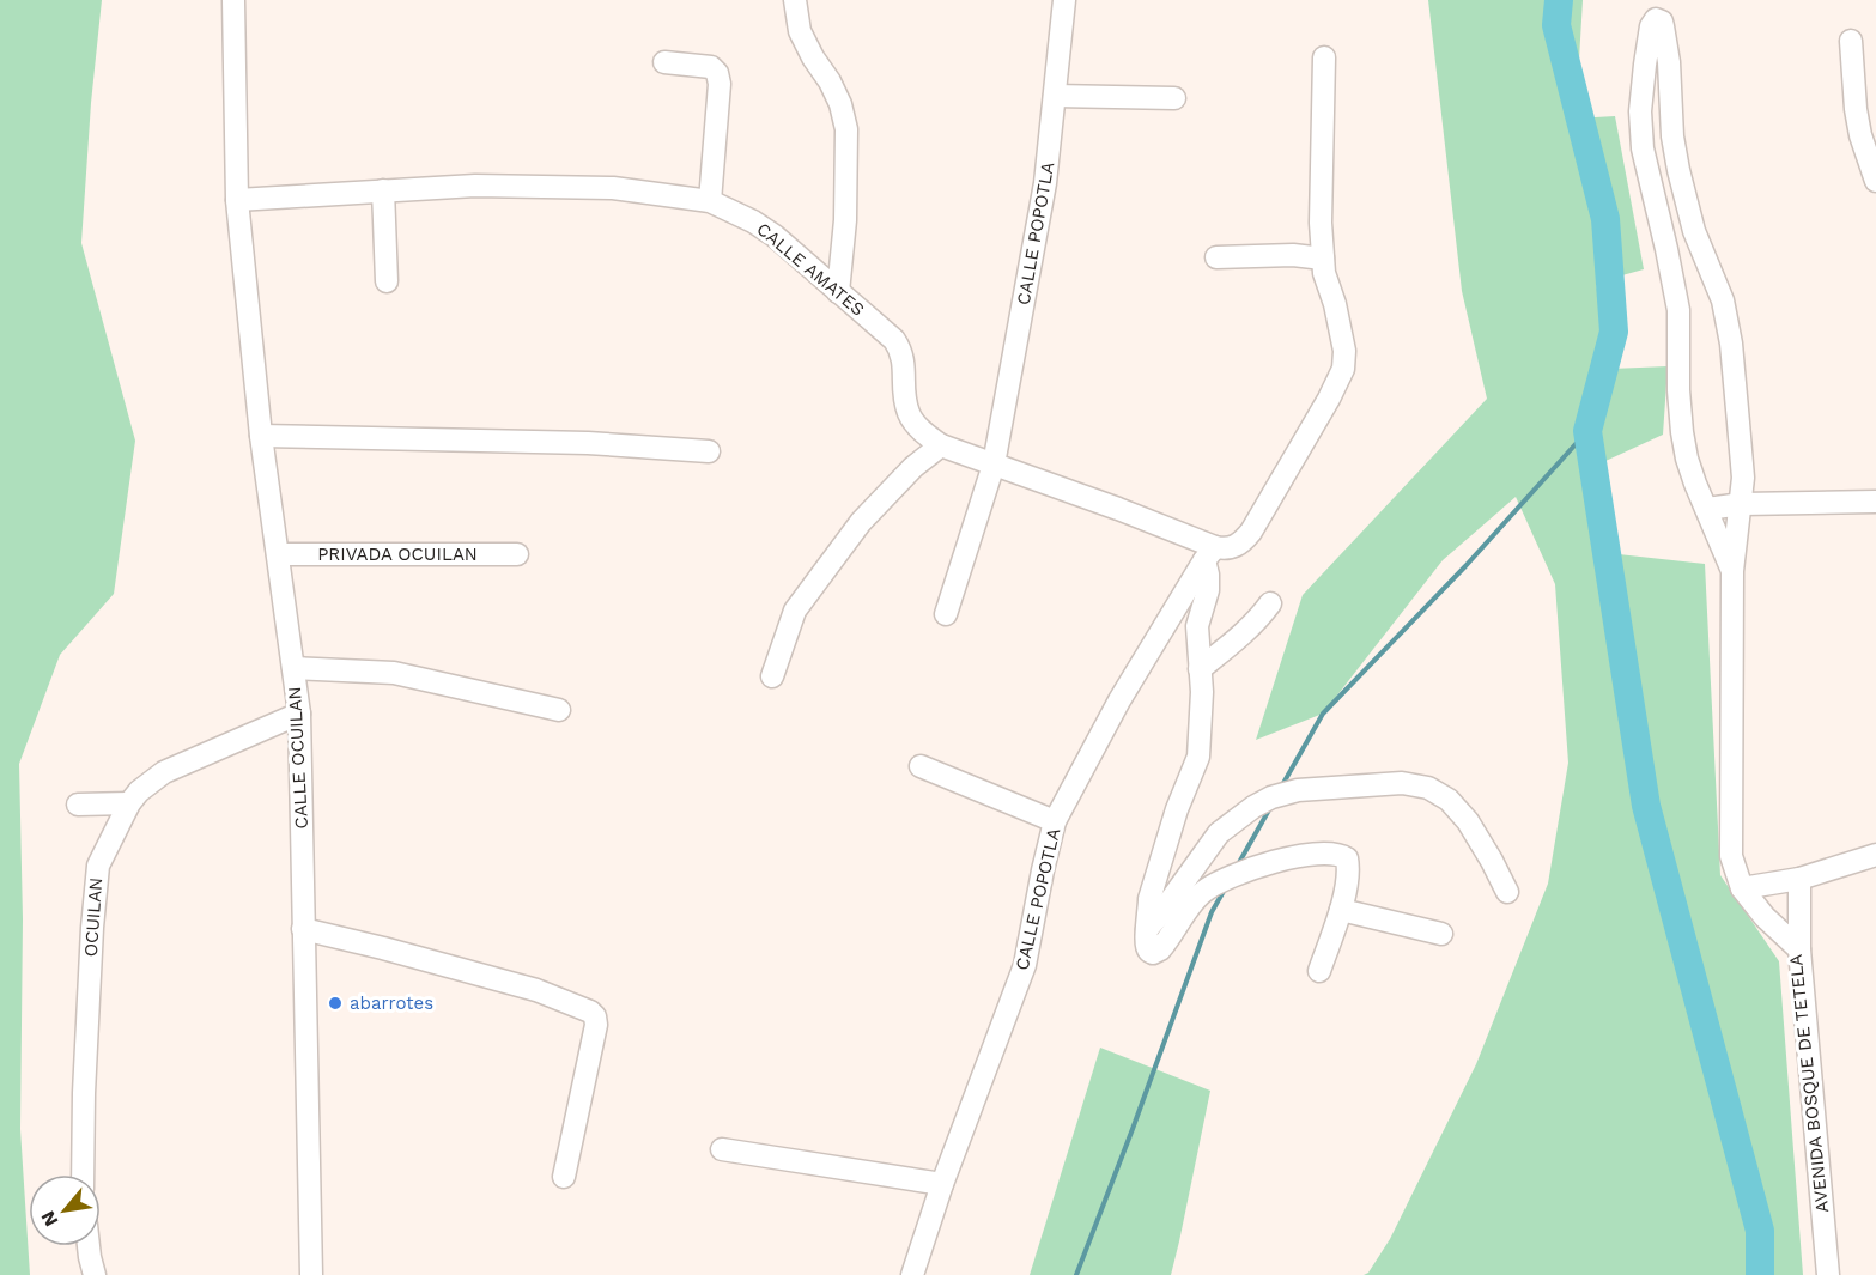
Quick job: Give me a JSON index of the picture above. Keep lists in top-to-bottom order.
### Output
{
  "streets": {
    "street": [
      "CALLE POPOTLA",
      "CALLE AMATES",
      "PRIVADA OCUILAN",
      "CALLE OCUILAN",
      "OCUILAN",
      "AVENIDA BOSQUE DE TETELA"
    ]
  },
  "crossings": [
    ["CALLE POPOTLA", "CALLE AMATES"],
    ["CALLE AMATES", "CALLE OCUILAN"],
    ["PRIVADA OCUILAN", "CALLE OCUILAN"],
    ["CALLE OCUILAN", "OCUILAN"]
  ],
  "places": ["abarrotes"],
  "north": "bottom left"
}
